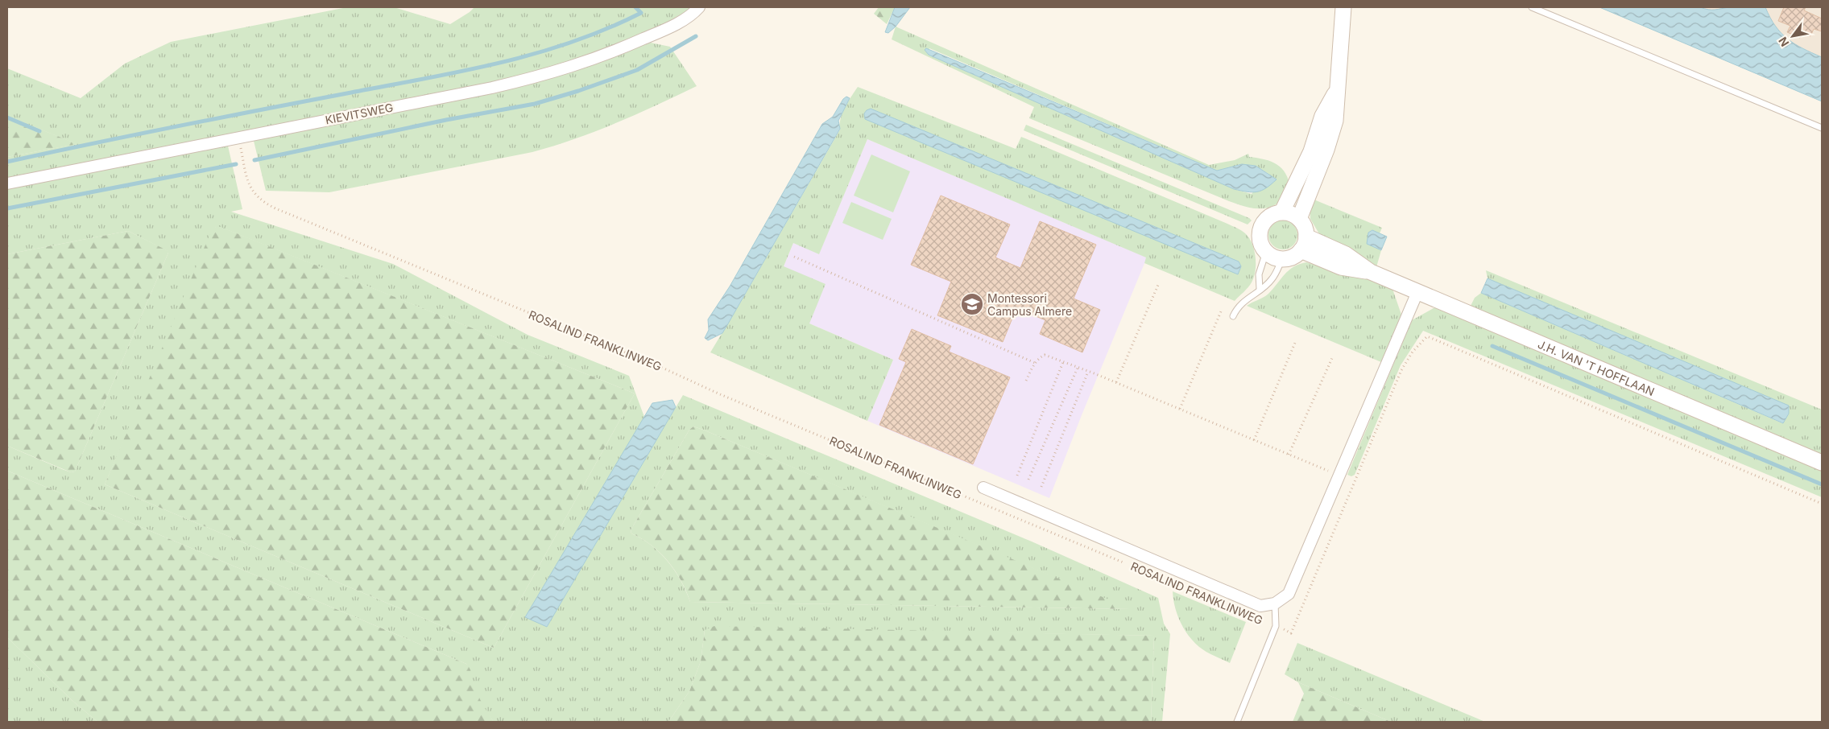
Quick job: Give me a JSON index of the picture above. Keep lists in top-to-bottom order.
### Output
{
  "streets": {
    "street": ["KIEVITSWEG", "ROSALIND FRANKLINWEG", "J.H. VAN 'T HOFFLAAN"]
  },
  "crossings": [
    ["KIEVITSWEG", "ROSALIND FRANKLINWEG"],
    ["ROSALIND FRANKLINWEG", "J.H. VAN 'T HOFFLAAN"]
  ],
  "places": {
    "school or university": ["Montessori Campus Almere"]
  },
  "north": "bottom left"
}
